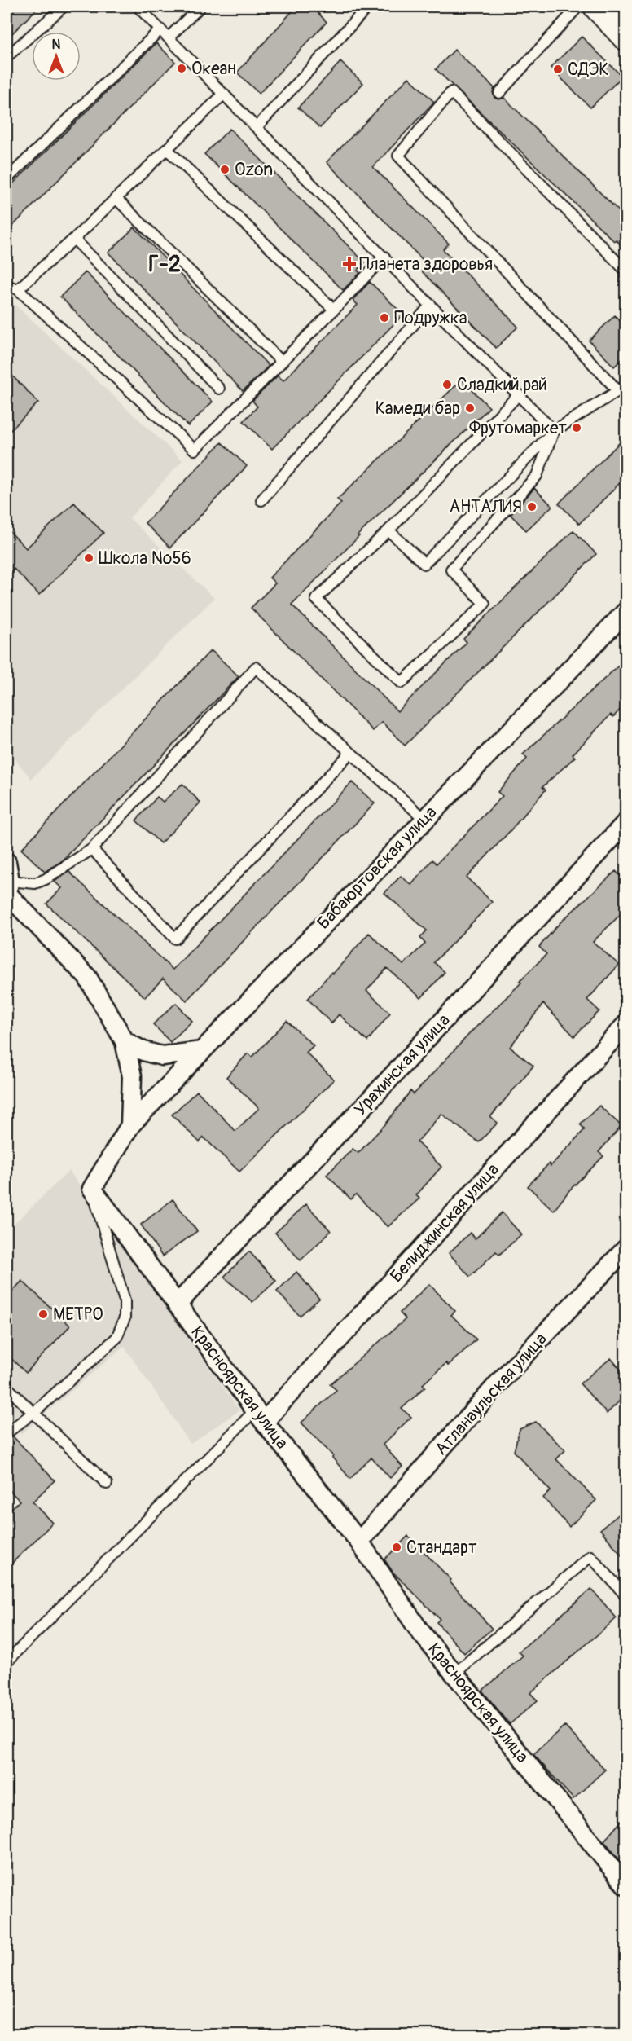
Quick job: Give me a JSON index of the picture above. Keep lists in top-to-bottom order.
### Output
{
  "streets": {
    "street": [
      "Бабаюртовская улица",
      "Урахинская улица",
      "Белиджинская улица",
      "Красноярская улица",
      "Атланаульская улица"
    ]
  },
  "crossings": [
    ["Урахинская улица", "Красноярская улица"],
    ["Белиджинская улица", "Красноярская улица"],
    ["Красноярская улица", "Атланаульская улица"]
  ],
  "districts": ["Г-2"],
  "places": {
    "other": [
      "Океан",
      "СДЭК",
      "Ozon",
      "Подружка",
      "Сладкий рай",
      "Камеди бар",
      "Фрутомаркет",
      "АНТАЛИЯ",
      "Школа №56",
      "МЕТРО",
      "Стандарт"
    ],
    "health": ["Планета здоровья"]
  },
  "north": "top"
}
